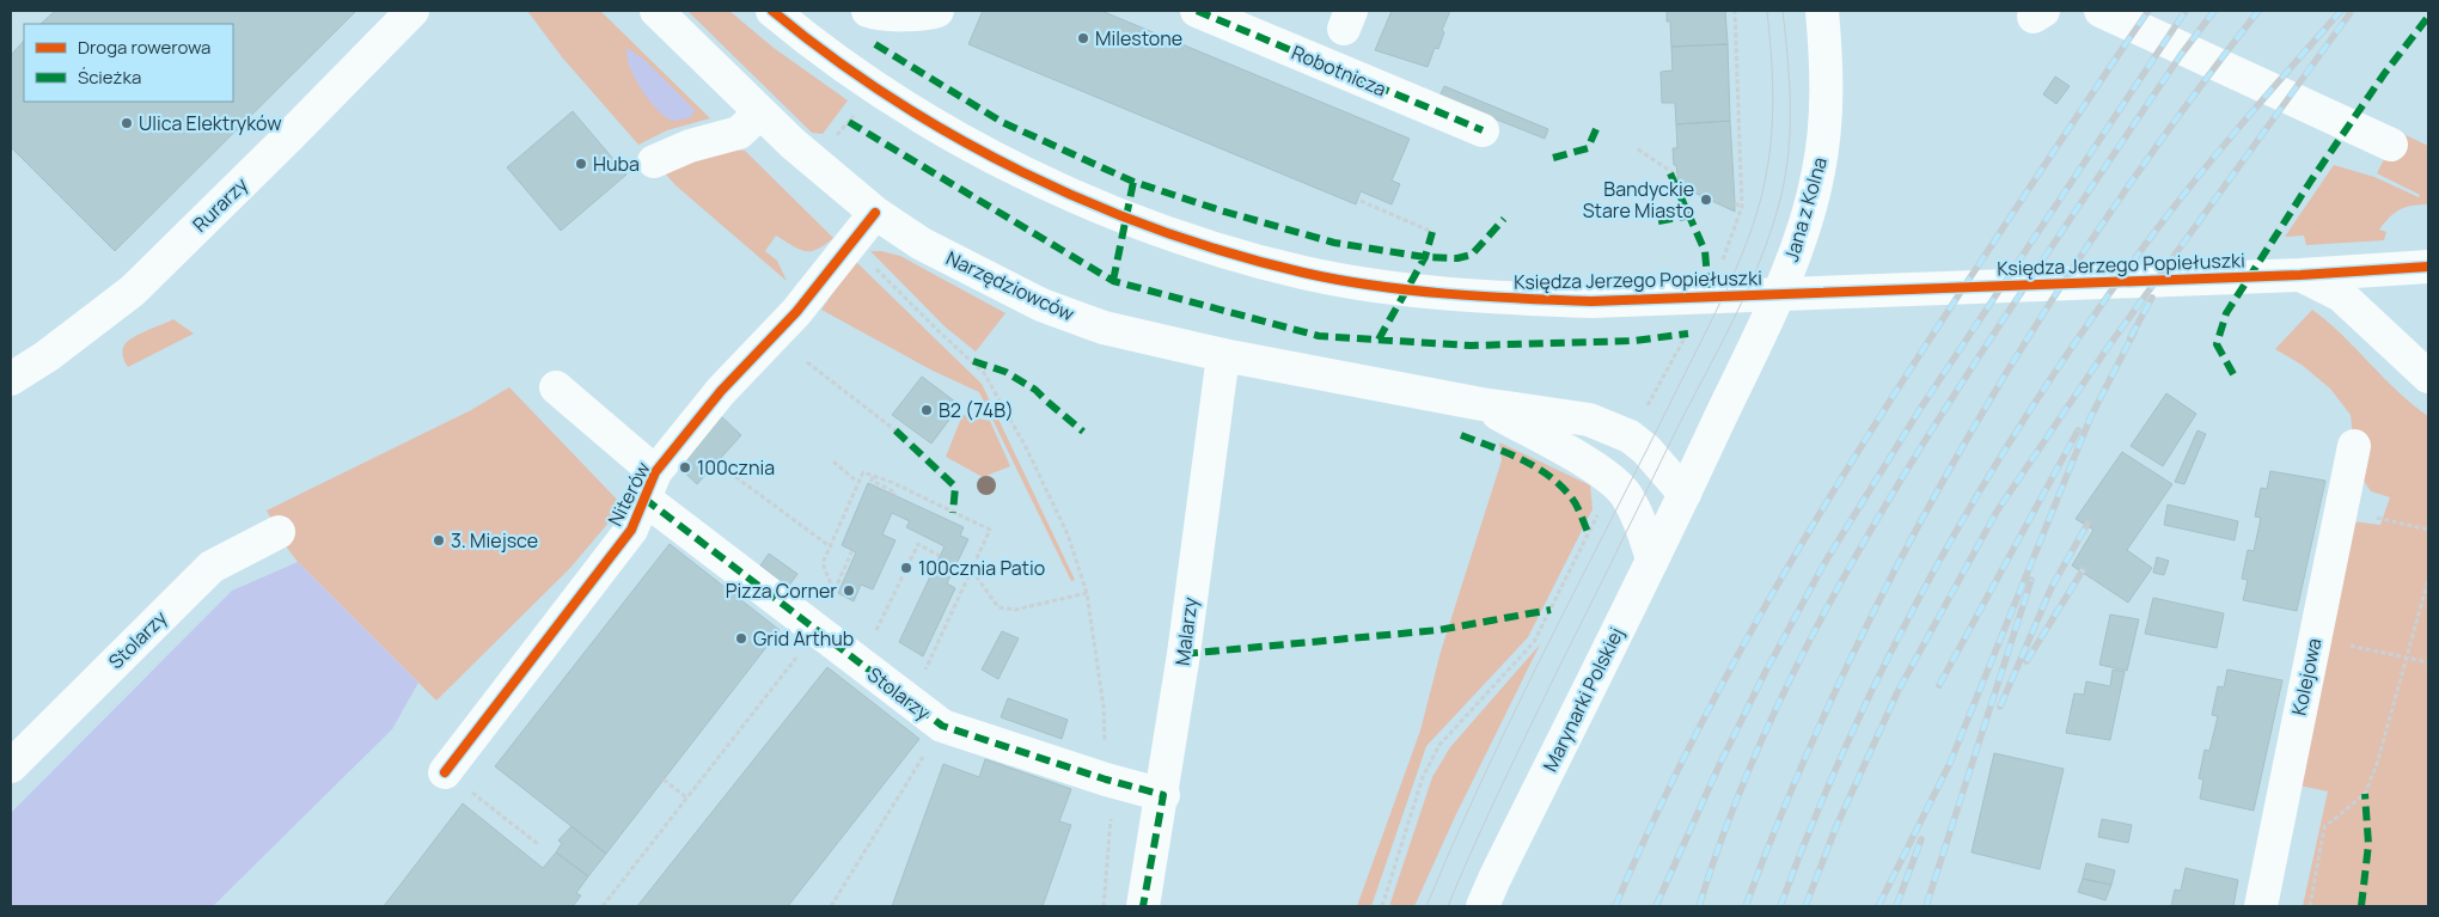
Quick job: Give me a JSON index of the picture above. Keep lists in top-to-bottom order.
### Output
{
  "streets": {
    "street": [
      "Robotnicza",
      "Rurarzy",
      "Jana z Kolna",
      "Księdza Jerzego Popiełuszki",
      "Narzędziowców",
      "Niterów",
      "Malarzy",
      "Stolarzy",
      "Kolejowa",
      "Marynarki Polskiej"
    ]
  },
  "crossings": [
    ["Jana z Kolna", "Narzędziowców"],
    ["Jana z Kolna", "Marynarki Polskiej"],
    ["Narzędziowców", "Niterów"],
    ["Narzędziowców", "Malarzy"],
    ["Narzędziowców", "Marynarki Polskiej"],
    ["Niterów", "Stolarzy"],
    ["Malarzy", "Stolarzy"]
  ],
  "places": [
    "Milestone",
    "Ulica Elektryków",
    "Huba",
    "Bandyckie Stare Miasto",
    "B2 (74B)",
    "100cznia",
    "3. Miejsce",
    "100cznia Patio",
    "Pizza Corner",
    "Grid Arthub"
  ],
  "legend": ["Droga rowerowa", "Ścieżka"]
}
